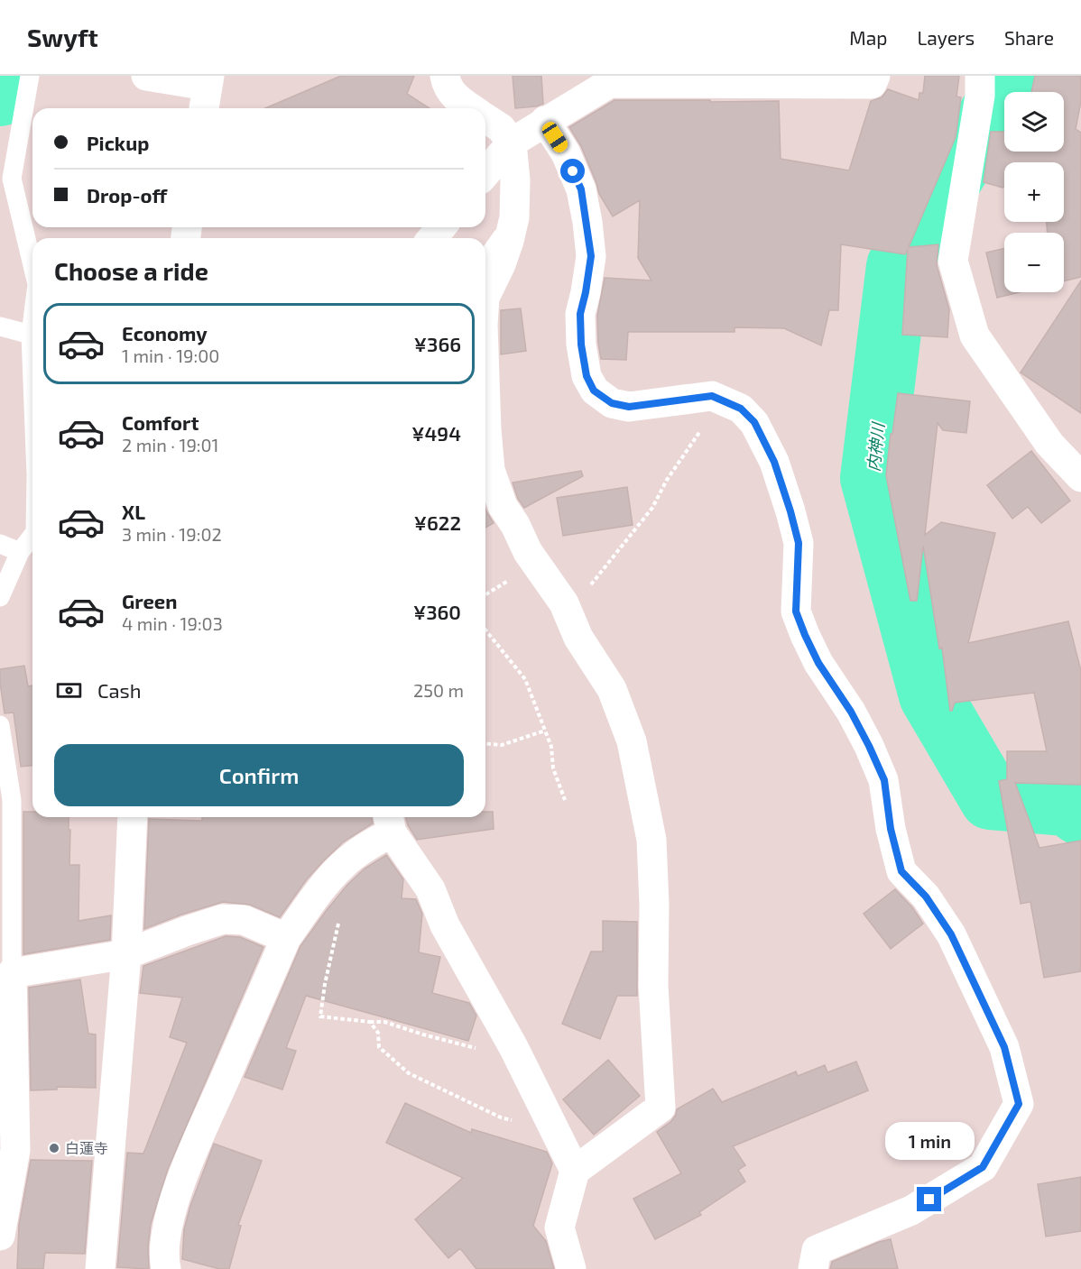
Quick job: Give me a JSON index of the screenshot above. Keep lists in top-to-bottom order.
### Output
{
  "water": ["内神川"],
  "places": ["白蓮寺"],
  "page": {
    "header": "Swyft",
    "nav": ["Map", "Layers", "Share"],
    "map_buttons": ["+", "−"],
    "banner": ["Pickup", "Drop-off"],
    "heading": "Choose a ride",
    "list": [
      {
        "name": "Economy",
        "note": "1 min · 19:00",
        "value": "¥366"
      },
      {
        "name": "Comfort",
        "note": "2 min · 19:01",
        "value": "¥494"
      },
      {
        "name": "XL",
        "note": "3 min · 19:02",
        "value": "¥622"
      },
      {
        "name": "Green",
        "note": "4 min · 19:03",
        "value": "¥360"
      }
    ],
    "pay": ["Cash", "250 m"],
    "buttons": "Confirm",
    "bubble": "1 min"
  }
}
